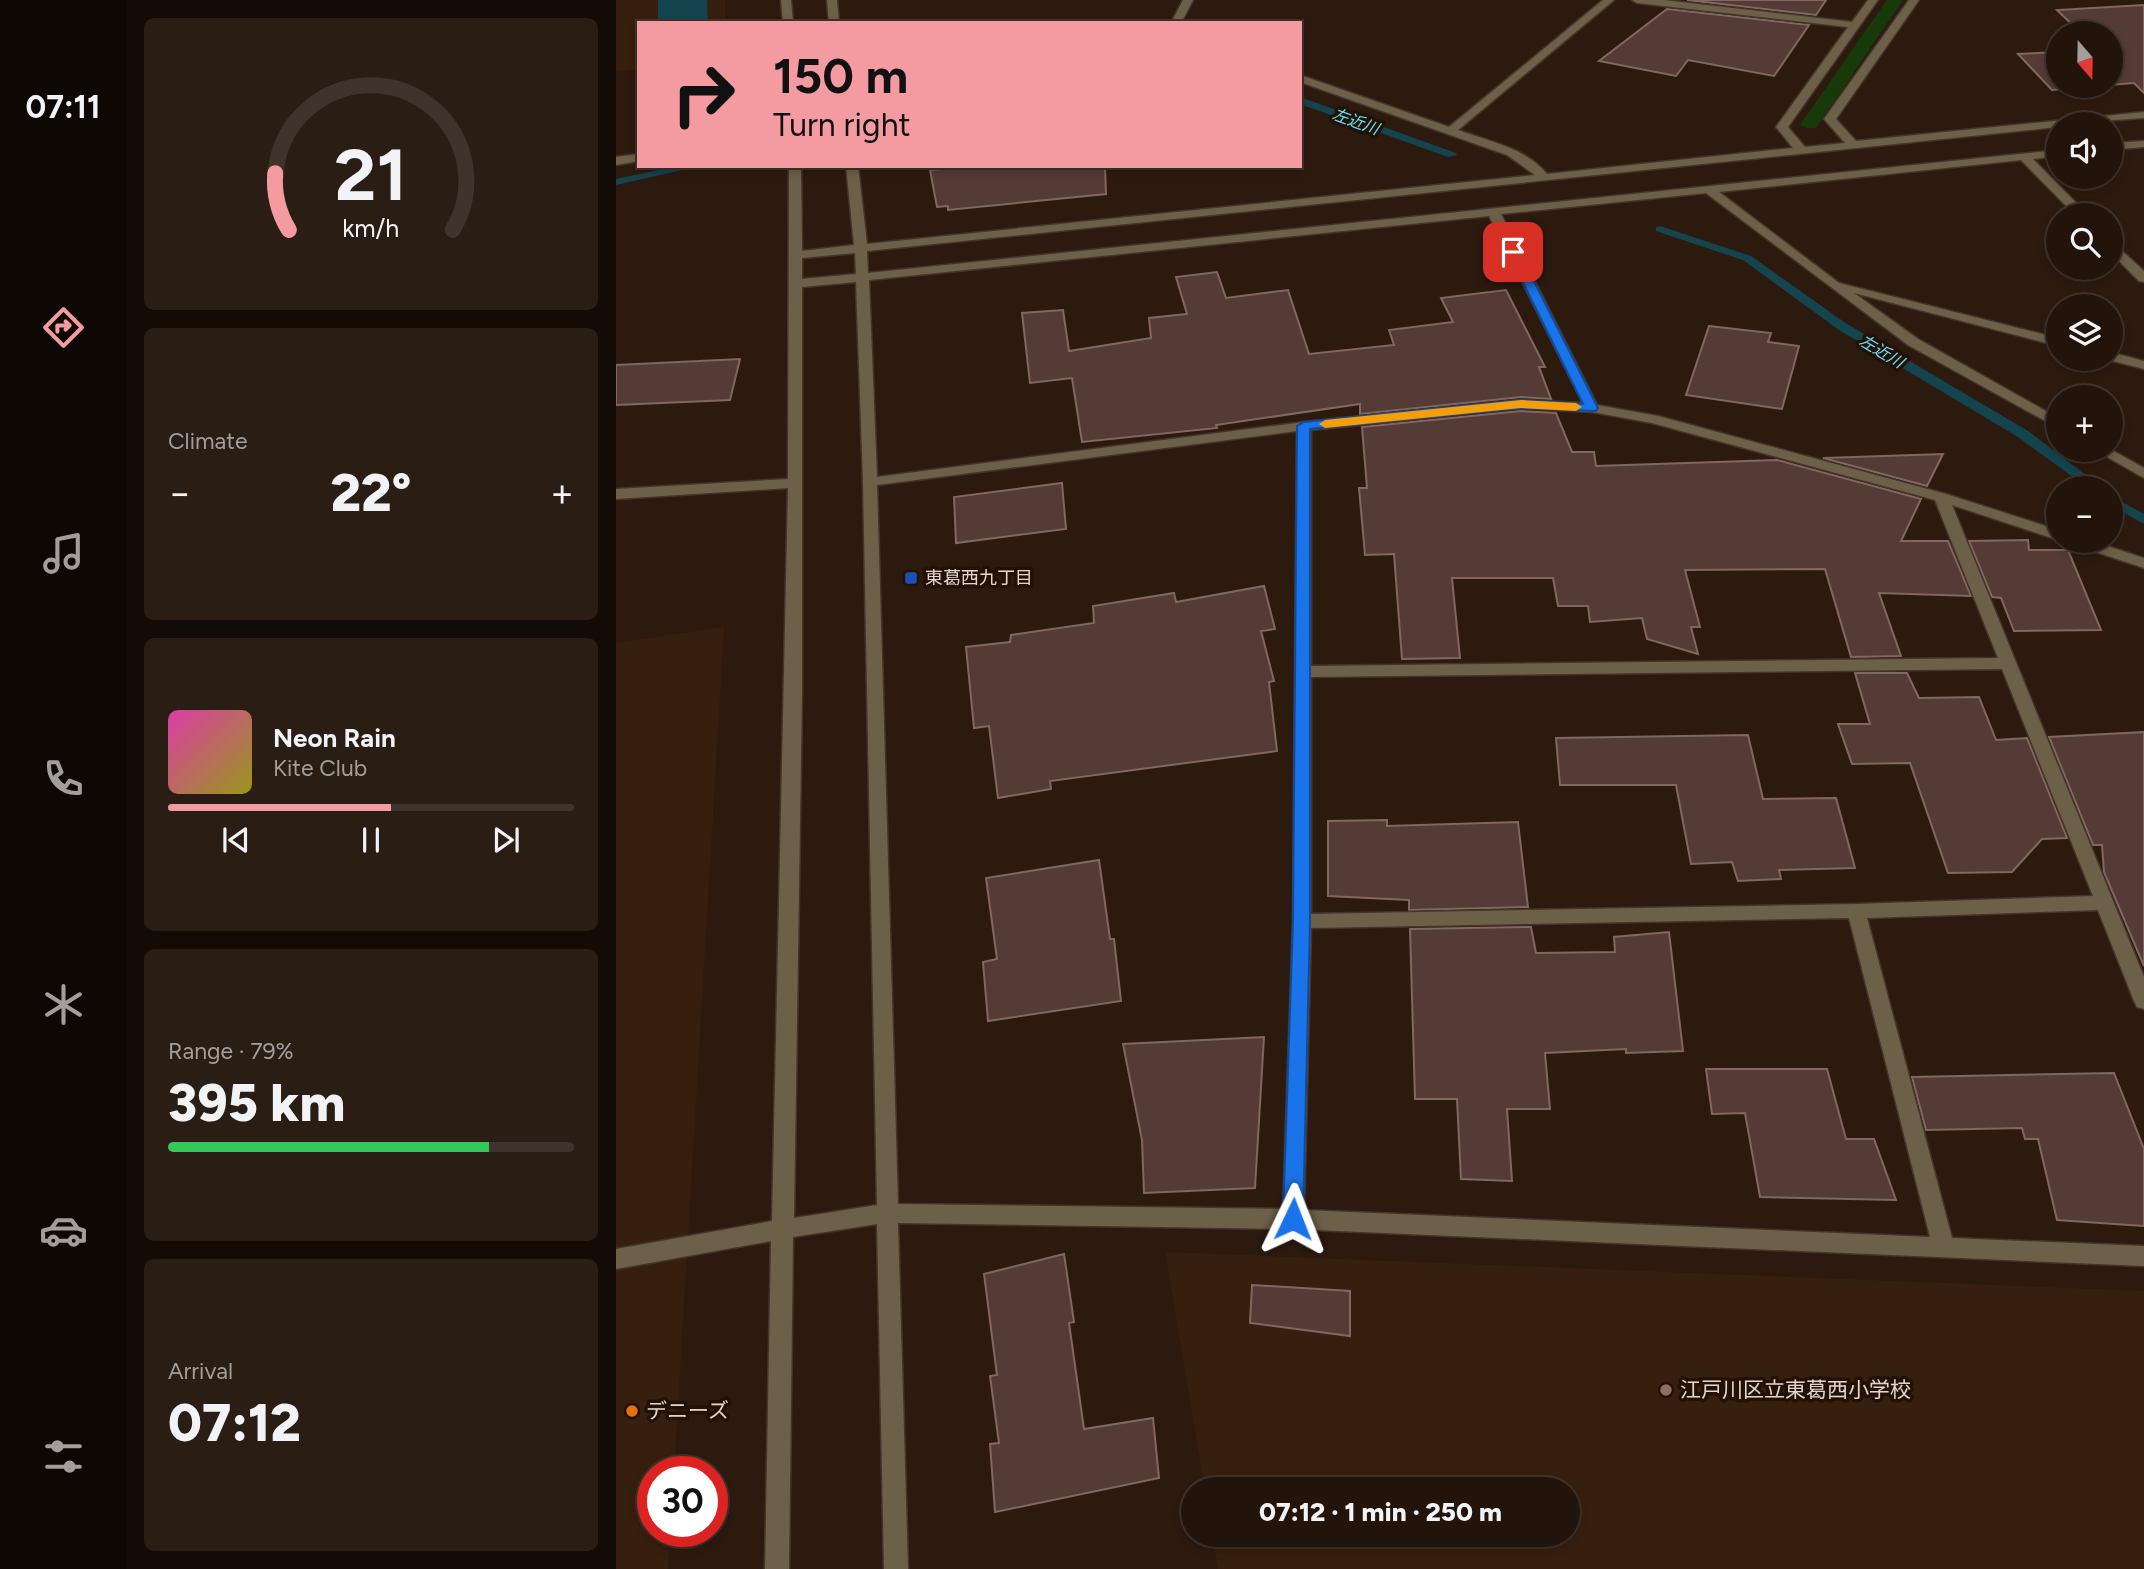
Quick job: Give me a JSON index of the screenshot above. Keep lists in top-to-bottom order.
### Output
{
  "water": ["左近川"],
  "places": {
    "transit": ["東葛西九丁目"],
    "other": ["江戸川区立東葛西小学校", "デニーズ"]
  },
  "north": "bottom",
  "page": {
    "tabs": "07:11",
    "map_buttons": ["+", "−"],
    "turn": ["150 m", "Turn right"],
    "tile": [
      "Climate",
      ["Range · 79%", "395 km"],
      ["Arrival", "07:12"]
    ],
    "heat": ["−", "22°", "+"],
    "song": ["Neon Rain", "Kite Club"],
    "limit": "30",
    "trip": "07:12 · 1 min · 250 m",
    "gauge": ["21", "km/h"]
  }
}
